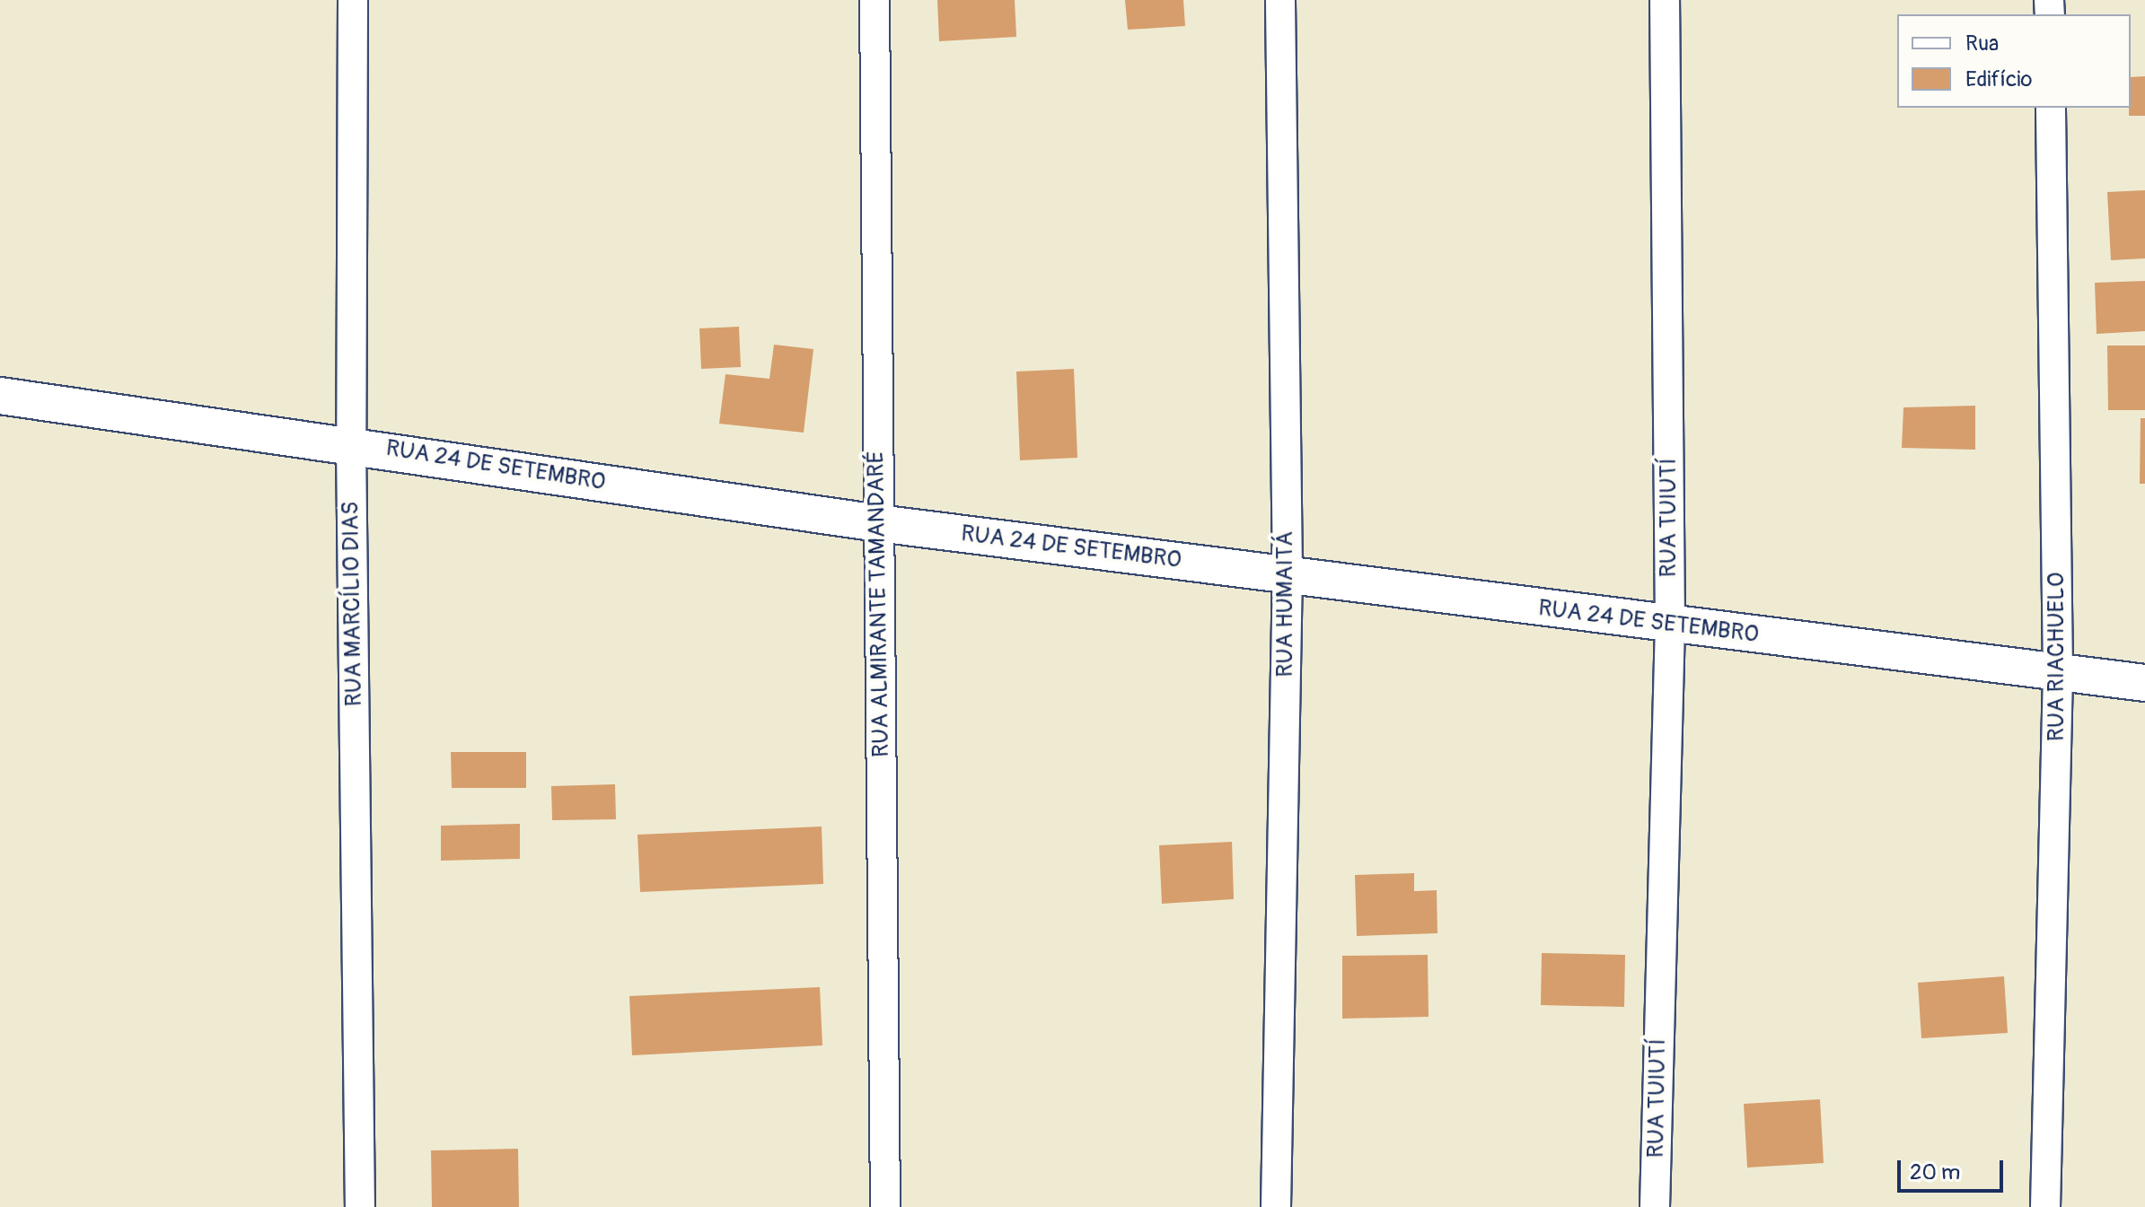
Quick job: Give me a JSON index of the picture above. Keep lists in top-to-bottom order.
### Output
{
  "streets": {
    "street": [
      "RUA 24 DE SETEMBRO",
      "RUA TUIUTÍ",
      "RUA MARCÍLIO DIAS",
      "RUA ALMIRANTE TAMANDARÉ",
      "RUA HUMAITÁ",
      "RUA RIACHUELO"
    ]
  },
  "crossings": [
    ["RUA 24 DE SETEMBRO", "RUA TUIUTÍ"],
    ["RUA 24 DE SETEMBRO", "RUA MARCÍLIO DIAS"],
    ["RUA 24 DE SETEMBRO", "RUA ALMIRANTE TAMANDARÉ"],
    ["RUA 24 DE SETEMBRO", "RUA HUMAITÁ"],
    ["RUA 24 DE SETEMBRO", "RUA RIACHUELO"]
  ],
  "legend": ["Rua", "Edifício"],
  "scale_bar": "20 m"
}
